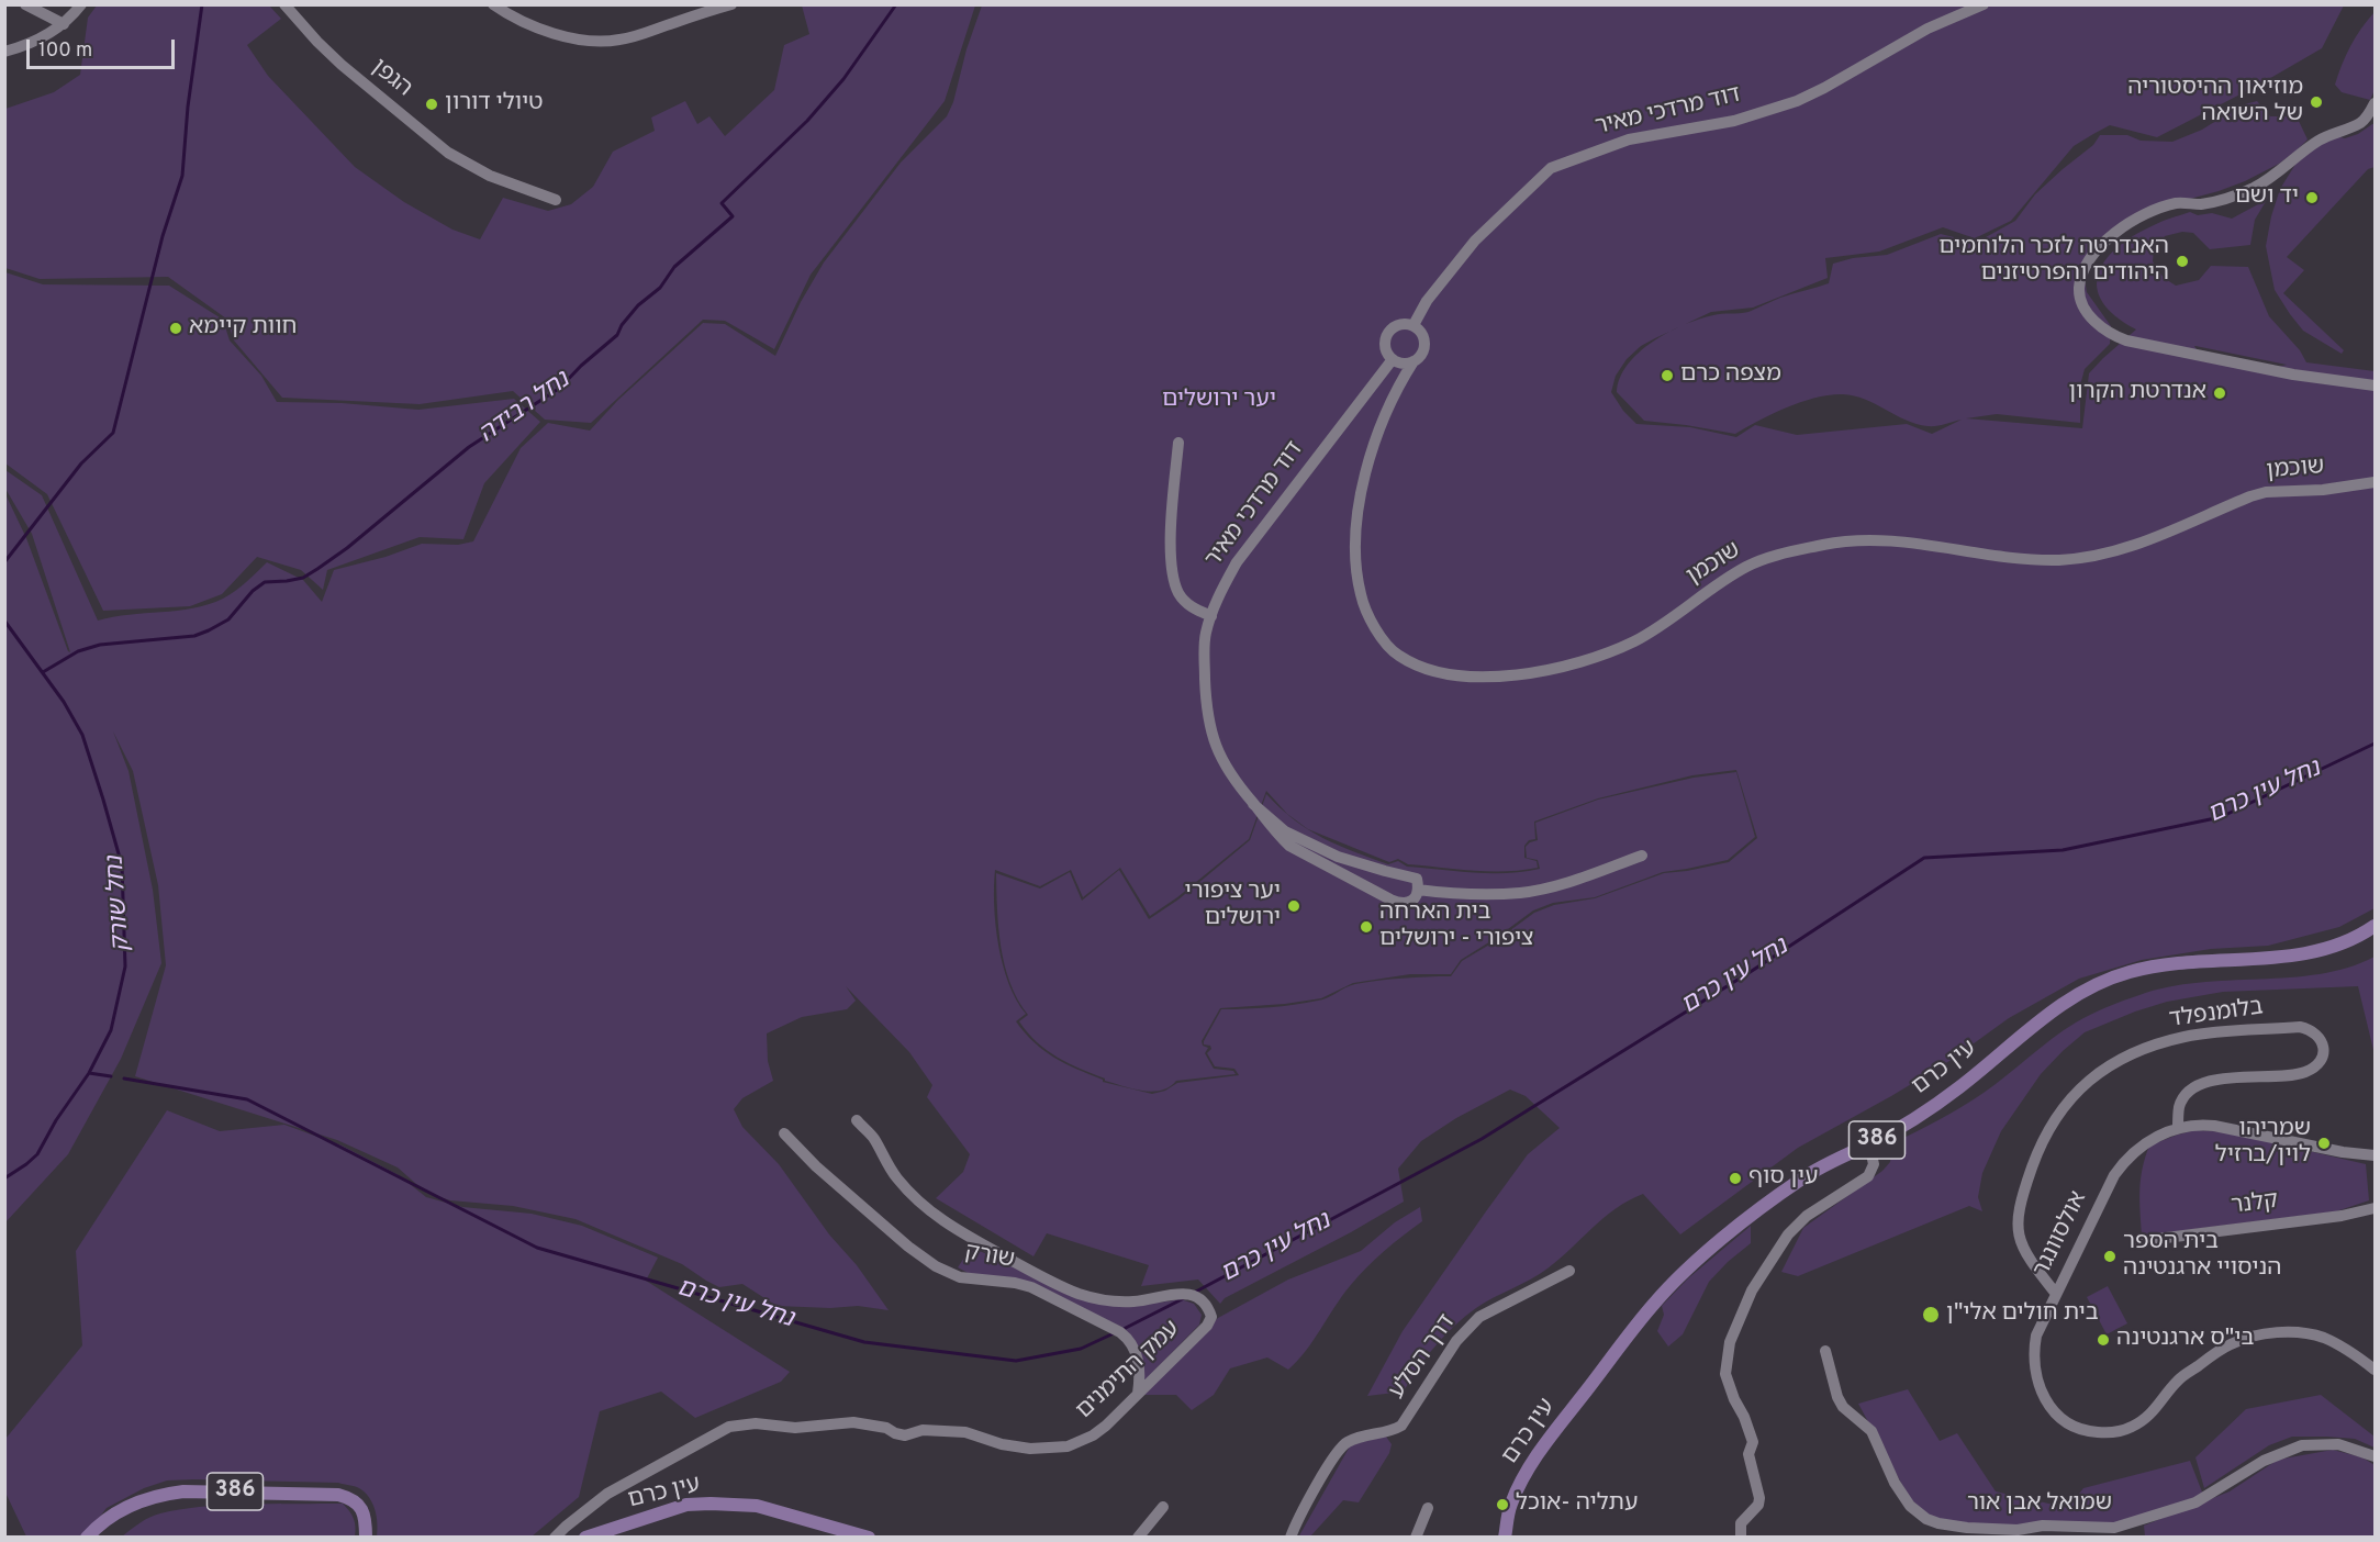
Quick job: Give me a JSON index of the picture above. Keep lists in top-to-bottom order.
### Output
{
  "streets": {
    "main road": ["עין כרם", "386"],
    "street": [
      "הגפן",
      "דוד מרדכי מאיר",
      "שוכמן",
      "בלומנפלד",
      "קלנר",
      "אולסוונגר",
      "שורק",
      "דרך הסלע",
      "עמק התימנים",
      "שמואל אבן אור"
    ]
  },
  "crossings": [
    ["דוד מרדכי מאיר", "שוכמן"],
    ["בלומנפלד", "אולסוונגר"],
    ["שורק", "עמק התימנים"]
  ],
  "water": ["נחל רבידה", "נחל עין כרם", "נחל שורק"],
  "parks": ["יער ירושלים"],
  "places": [
    "מוזיאון ההיסטוריה של השואה",
    "טיולי דורון",
    "יד ושם",
    "האנדרטה לזכר הלוחמים היהודים והפרטיזנים",
    "חוות קיימא",
    "מצפה כרם",
    "אנדרטת הקרון",
    "יער ציפורי ירושלים",
    "בית הארחה ציפורי - ירושלים",
    "שמריהו לוין/ברזיל",
    "עין סוף",
    "בית הספר הניסויי ארגנטינה",
    "בית חולים אלי\"ן",
    "בי\"ס ארגנטינה",
    "עתליה -אוכל"
  ],
  "scale_bar": "100 m"
}
